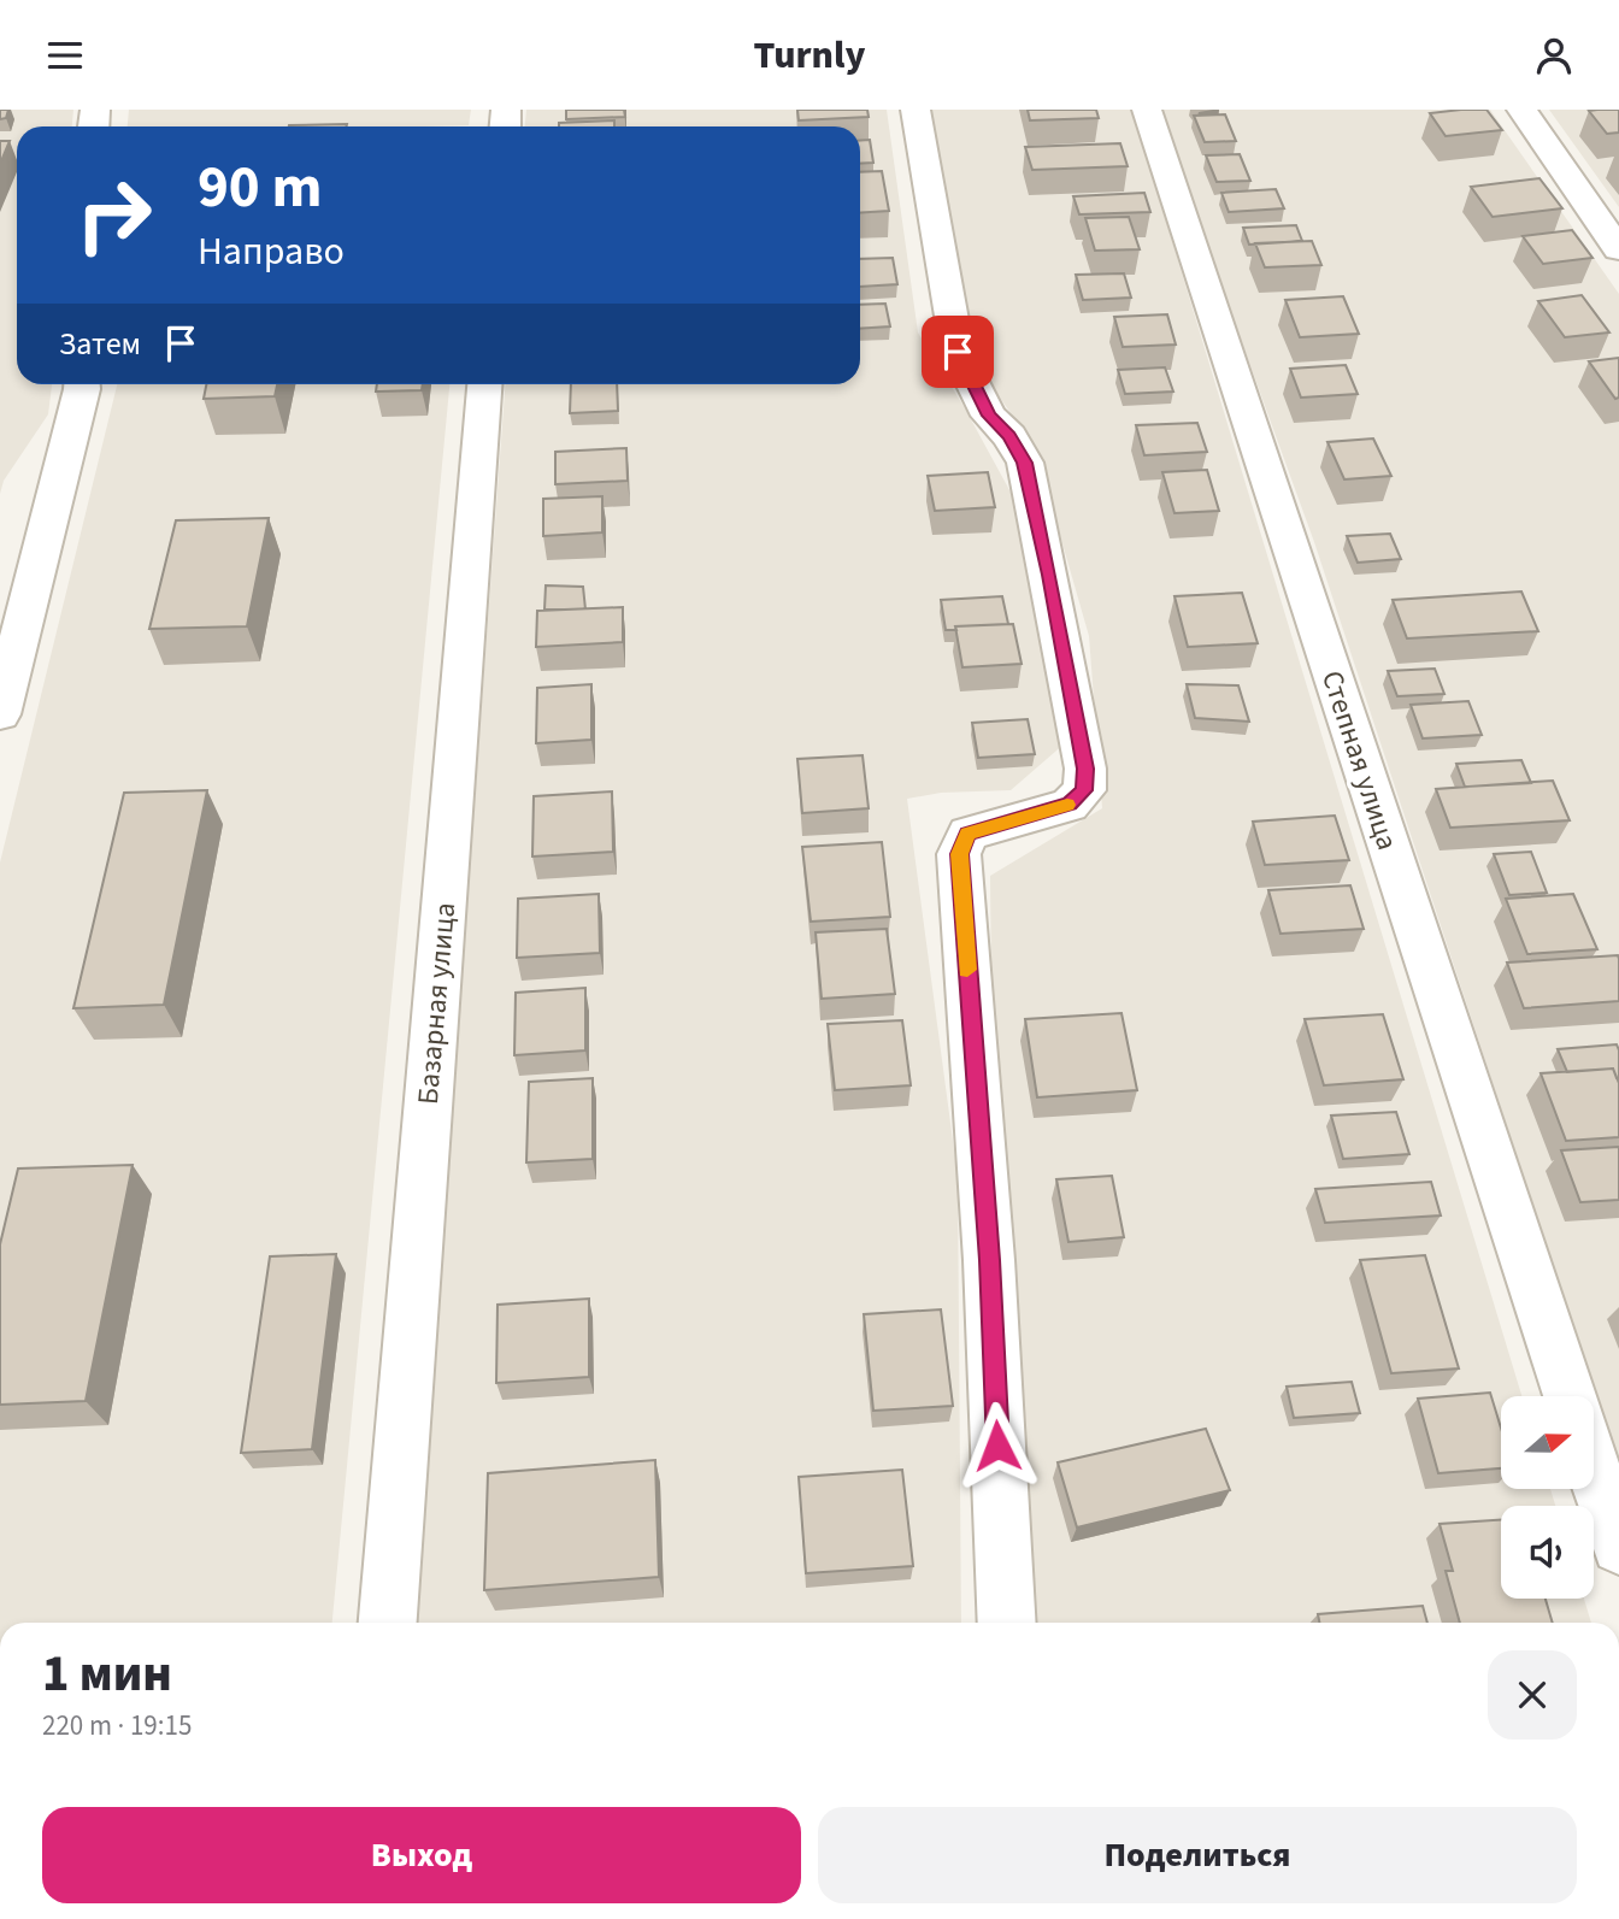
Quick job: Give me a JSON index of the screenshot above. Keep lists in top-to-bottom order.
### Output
{
  "streets": {
    "street": ["Степная улица", "Базарная улица"]
  },
  "north": "right",
  "page": {
    "header": "Turnly",
    "turn": ["90 m", "Направо"],
    "then": "Затем",
    "heading": ["1 мин", "220 m · 19:15"],
    "buttons": ["Выход", "Поделиться"]
  }
}
